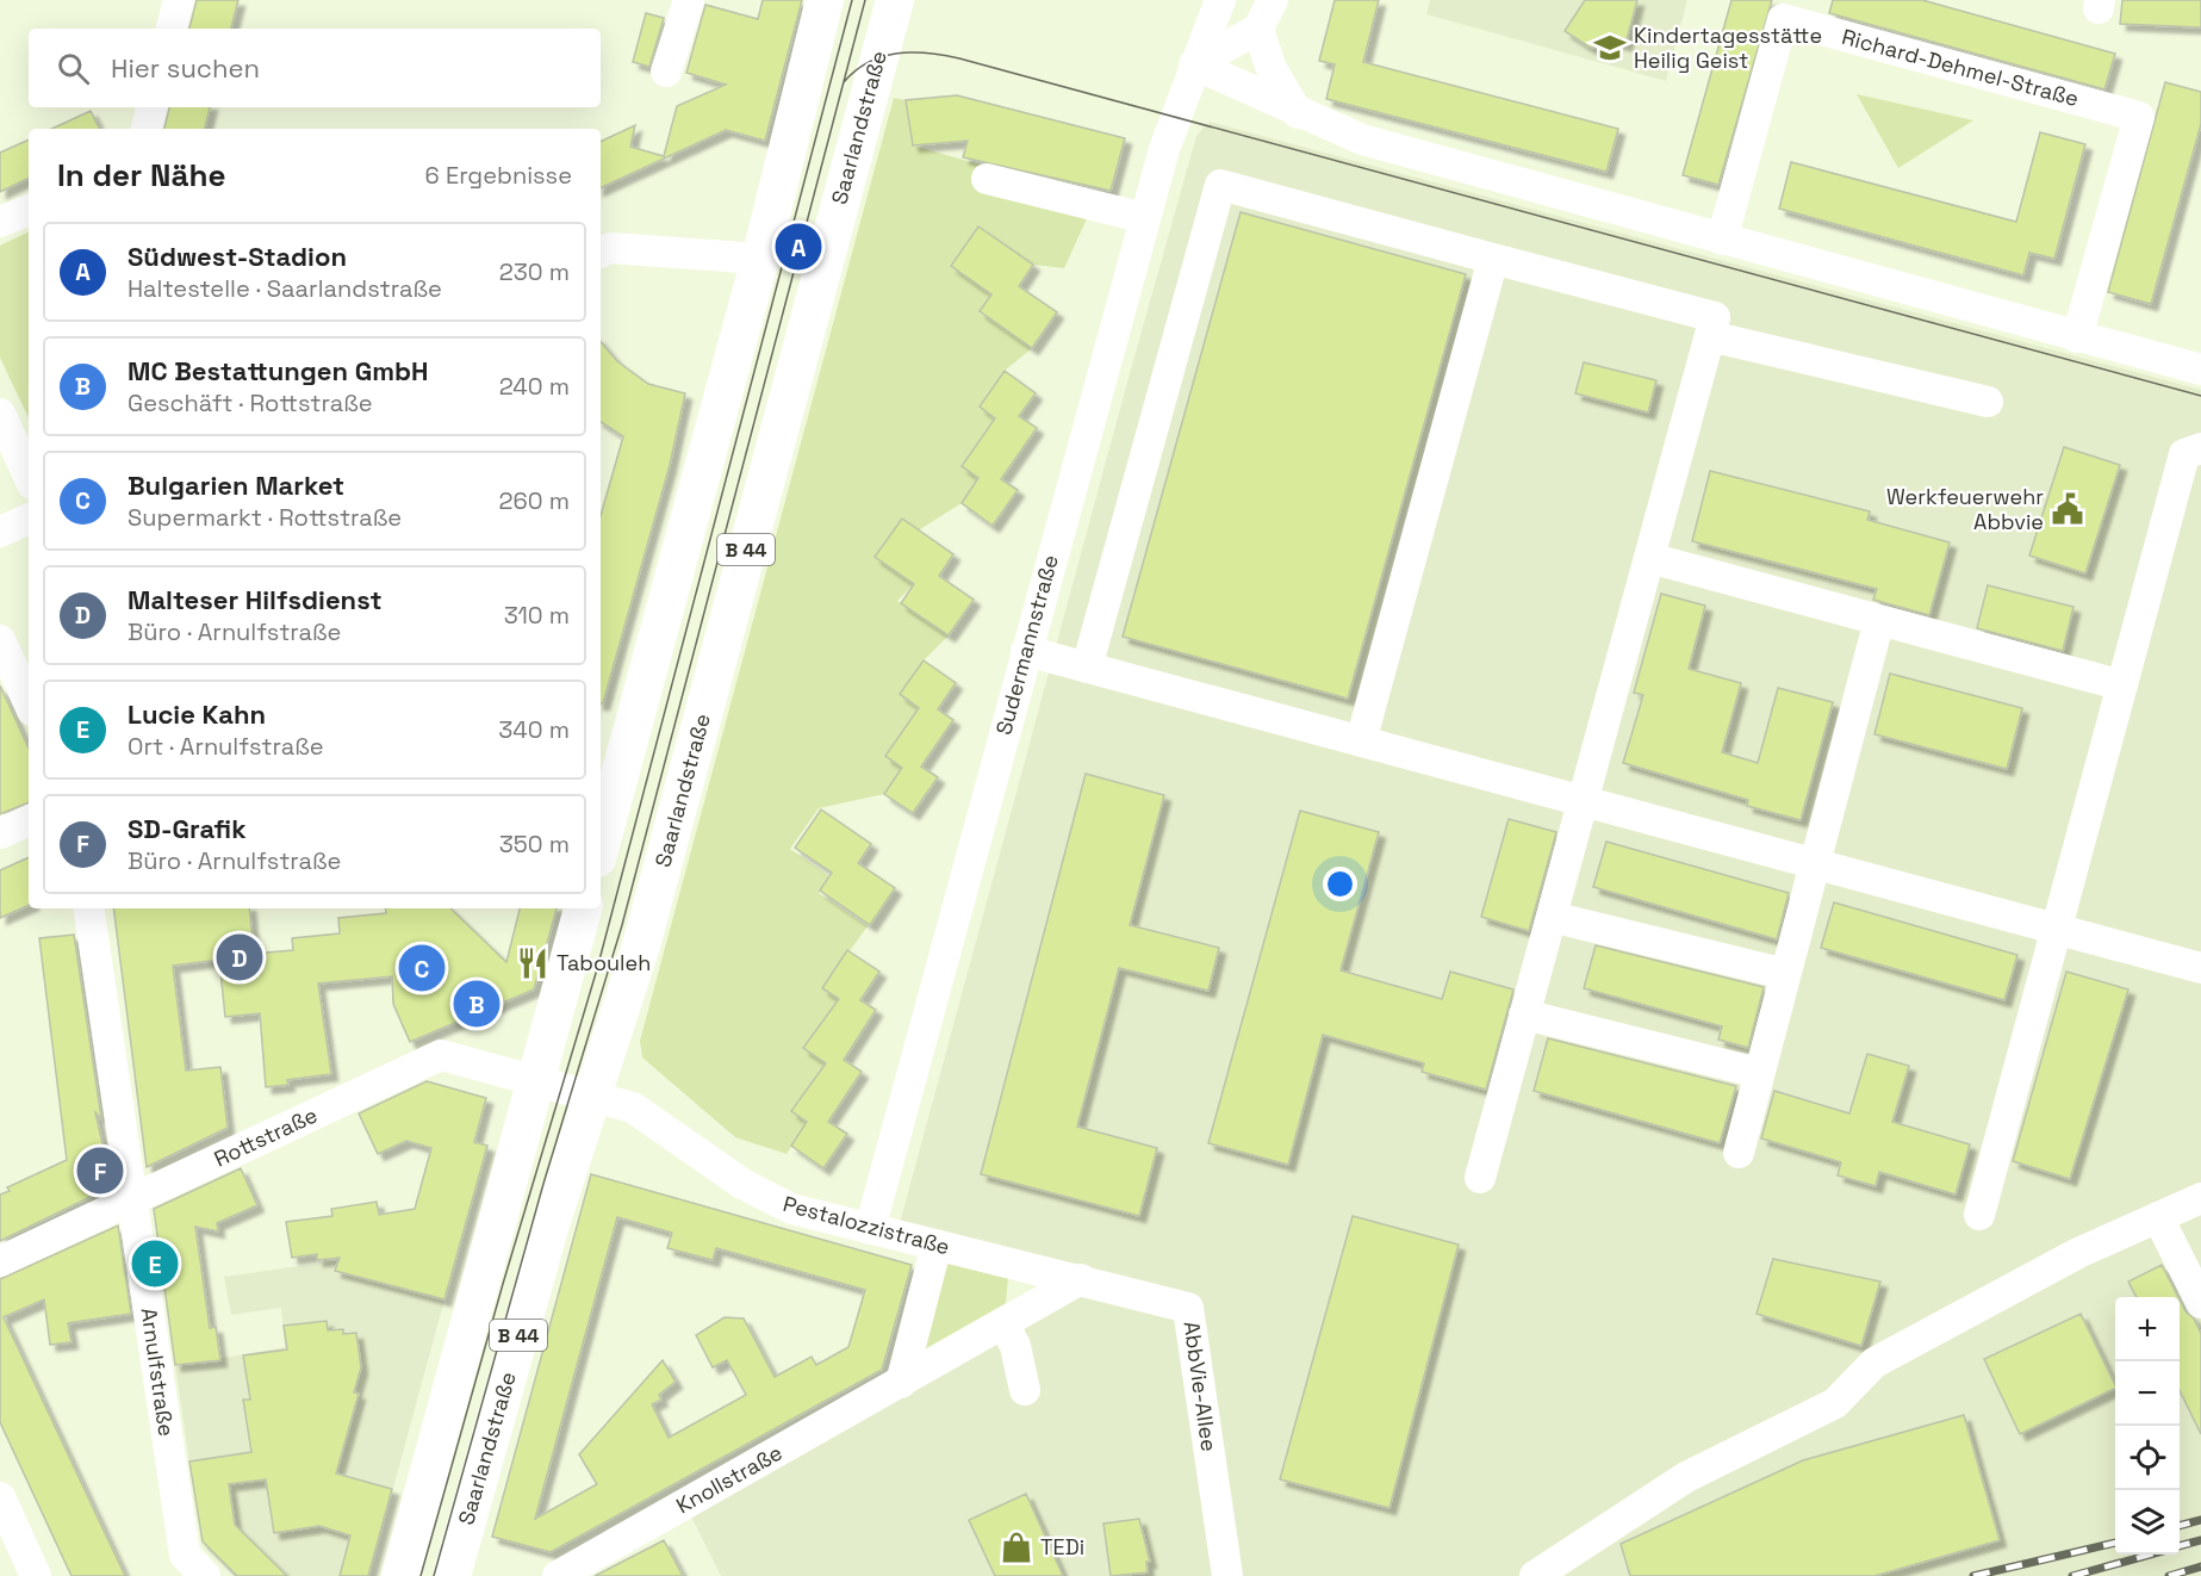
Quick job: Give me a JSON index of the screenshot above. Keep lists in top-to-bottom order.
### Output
{
  "streets": {
    "main road": ["Saarlandstraße", "B 44"],
    "street": [
      "Richard-Dehmel-Straße",
      "Sudermannstraße",
      "Rottstraße",
      "Pestalozzistraße",
      "Arnulfstraße",
      "AbbVie-Allee",
      "Knollstraße"
    ]
  },
  "crossings": [
    ["Saarlandstraße", "Rottstraße"],
    ["Saarlandstraße", "Pestalozzistraße"],
    ["B 44", "Rottstraße"],
    ["Sudermannstraße", "Pestalozzistraße"],
    ["Rottstraße", "Pestalozzistraße"],
    ["Rottstraße", "Arnulfstraße"],
    ["Pestalozzistraße", "AbbVie-Allee"],
    ["Pestalozzistraße", "Knollstraße"],
    ["AbbVie-Allee", "Knollstraße"]
  ],
  "places": {
    "school or university": ["Kindertagesstätte Heilig Geist"],
    "public building": ["Werkfeuerwehr Abbvie"],
    "restaurant": ["Tabouleh"],
    "shop": ["TEDi"]
  },
  "page": {
    "search": "Hier suchen",
    "heading": ["In der Nähe", "6 Ergebnisse"],
    "pins": [
      "A",
      "D",
      "C",
      "B",
      "F",
      "E"
    ],
    "list": [
      {
        "mark": "A",
        "name": "Südwest-Stadion",
        "note": "Haltestelle · Saarlandstraße",
        "value": "230 m"
      },
      {
        "mark": "B",
        "name": "MC Bestattungen GmbH",
        "note": "Geschäft · Rottstraße",
        "value": "240 m"
      },
      {
        "mark": "C",
        "name": "Bulgarien Market",
        "note": "Supermarkt · Rottstraße",
        "value": "260 m"
      },
      {
        "mark": "D",
        "name": "Malteser Hilfsdienst",
        "note": "Büro · Arnulfstraße",
        "value": "310 m"
      },
      {
        "mark": "E",
        "name": "Lucie Kahn",
        "note": "Ort · Arnulfstraße",
        "value": "340 m"
      },
      {
        "mark": "F",
        "name": "SD-Grafik",
        "note": "Büro · Arnulfstraße",
        "value": "350 m"
      }
    ],
    "map_buttons": ["+", "−"]
  }
}
